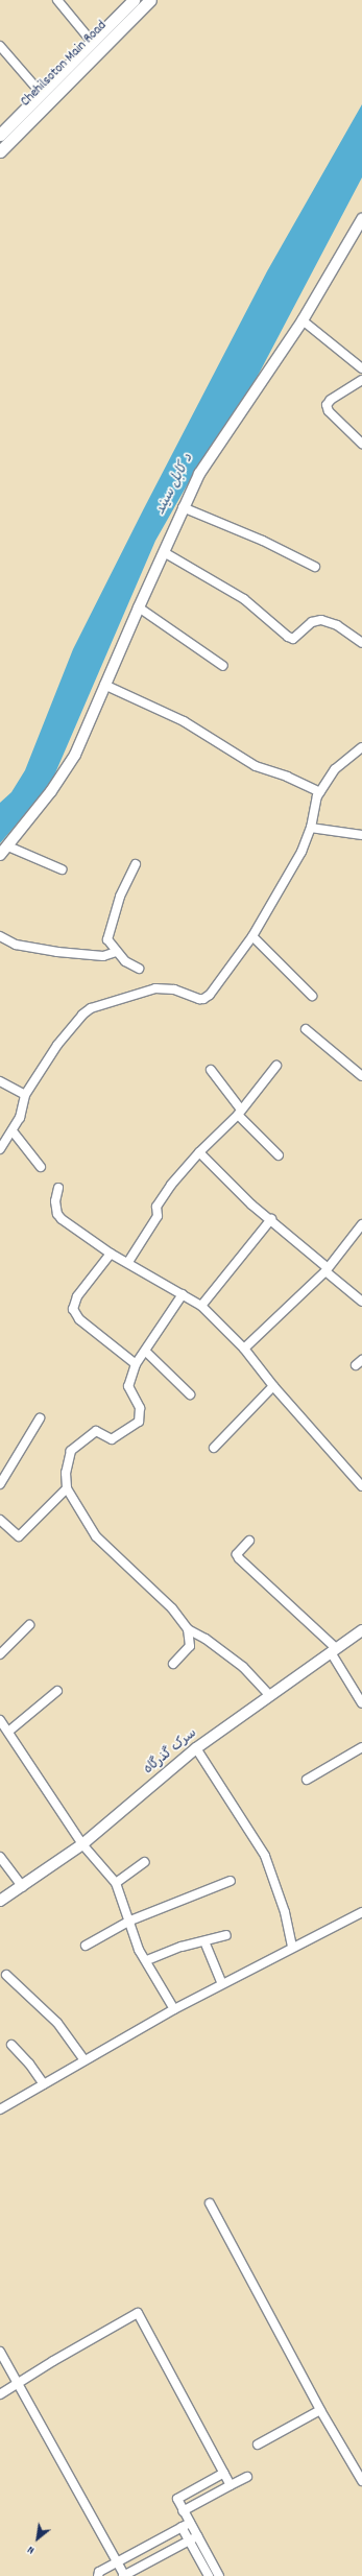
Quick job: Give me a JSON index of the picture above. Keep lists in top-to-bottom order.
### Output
{
  "streets": {
    "main road": ["Chehilsoton Main Road"],
    "street": ["سرک گذرگاه"]
  },
  "water": ["د کابل سيند"],
  "north": "bottom left"
}
